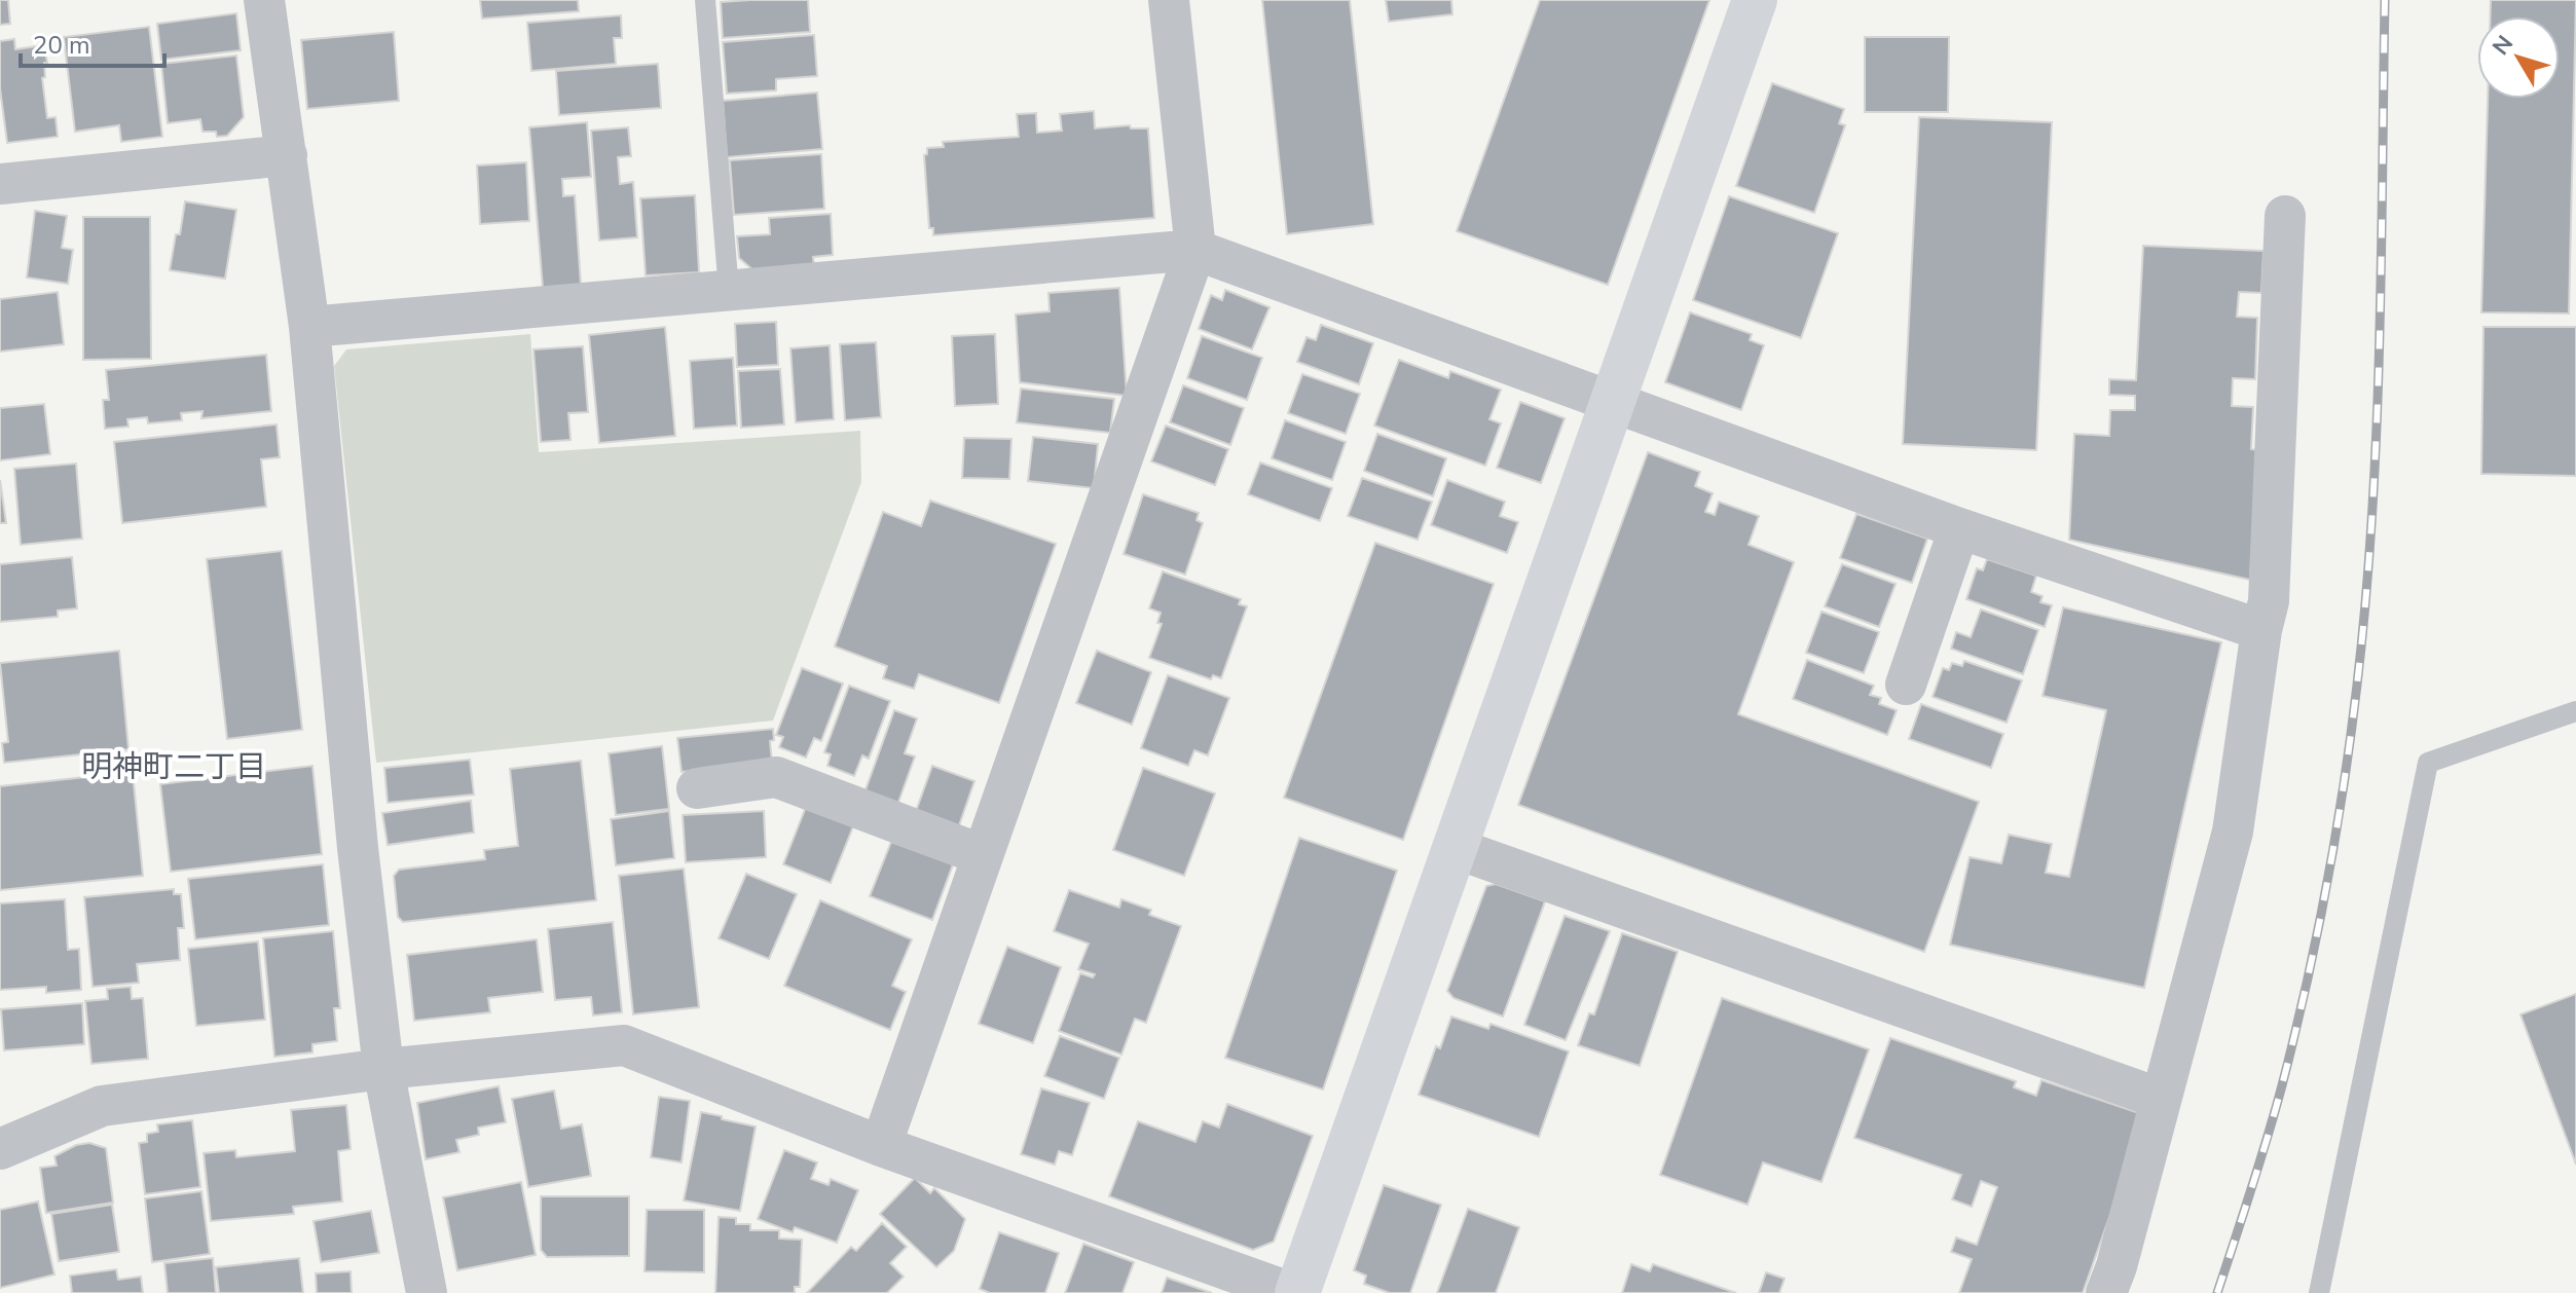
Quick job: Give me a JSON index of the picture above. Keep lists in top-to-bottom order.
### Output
{
  "districts": ["明神町二丁目"],
  "scale_bar": "20 m",
  "north": "top left"
}
